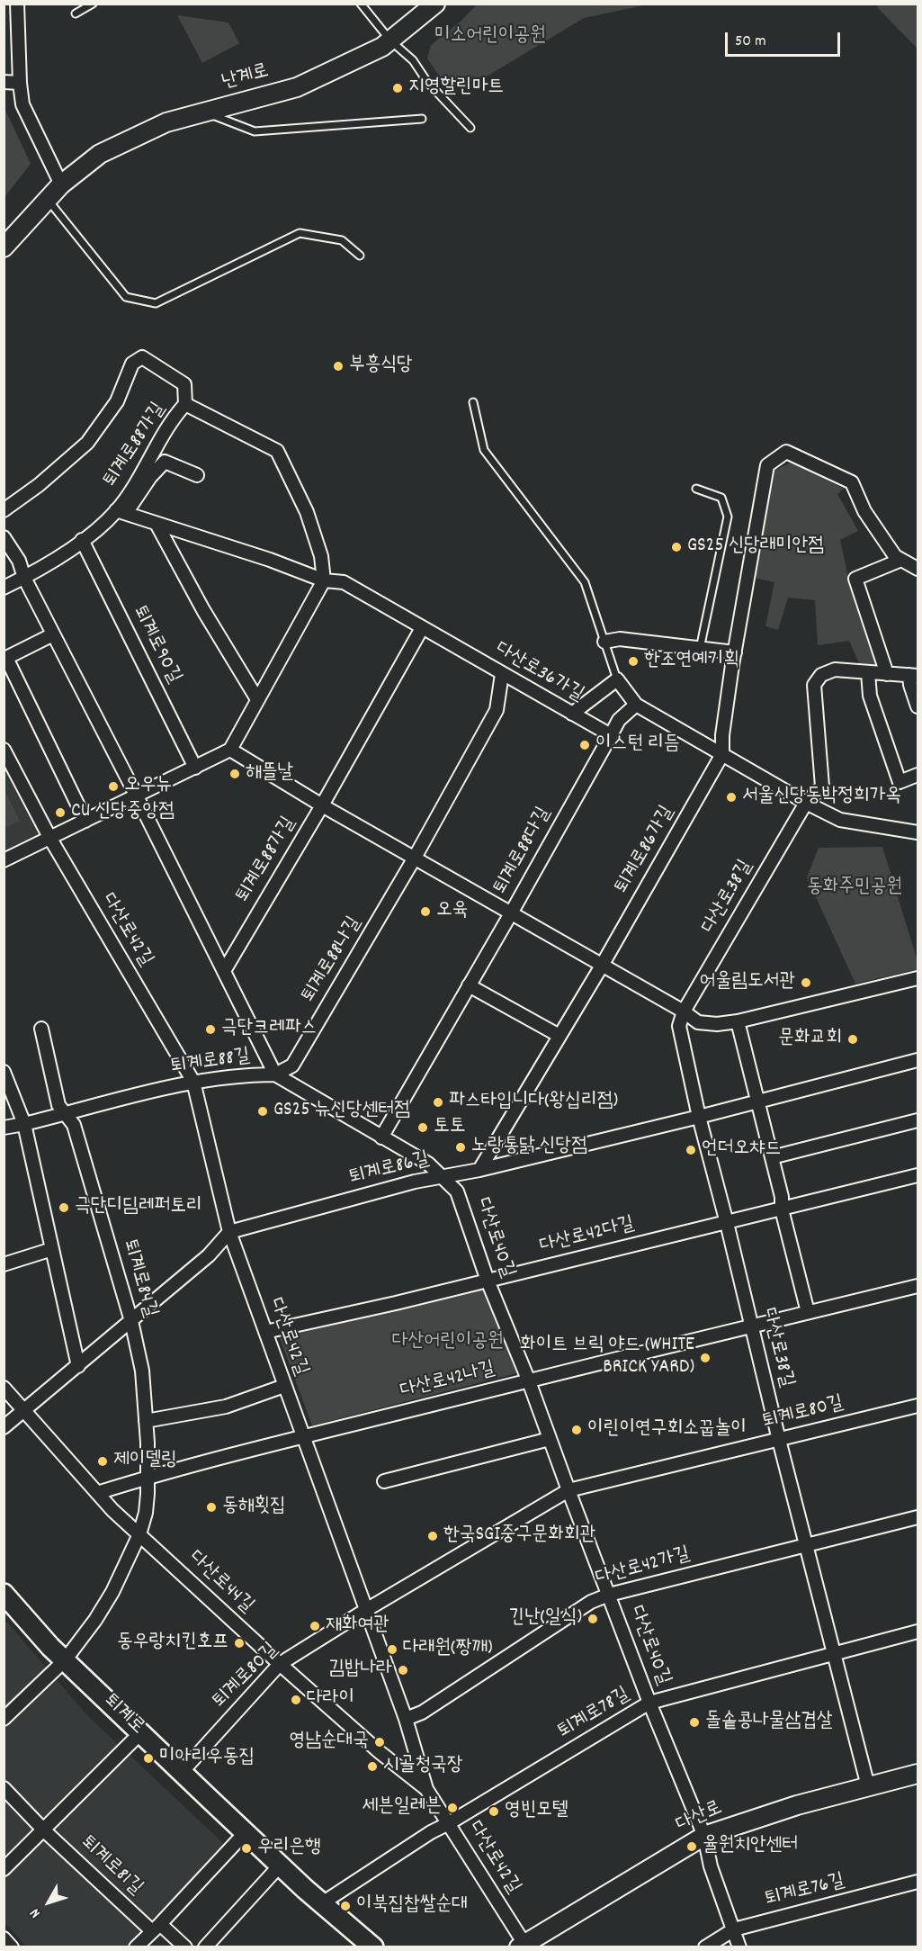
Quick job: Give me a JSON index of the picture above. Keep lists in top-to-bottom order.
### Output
{
  "streets": {
    "main road": ["난계로", "퇴계로", "다산로"],
    "street": [
      "퇴계로88가길",
      "퇴계로90길",
      "다산로36가길",
      "퇴계로86가길",
      "퇴계로88다길",
      "다산로38길",
      "다산로42길",
      "퇴계로88나길",
      "퇴계로88길",
      "퇴계로86길",
      "다산로42다길",
      "다산로40길",
      "퇴계로84길",
      "다산로42나길",
      "퇴계로80길",
      "다산로42가길",
      "다산로44길",
      "퇴계로78길",
      "퇴계로81길",
      "퇴계로76길"
    ]
  },
  "crossings": [
    ["퇴계로88가길", "퇴계로90길"],
    ["퇴계로88가길", "다산로36가길"],
    ["다산로36가길", "퇴계로88다길"],
    ["다산로36가길", "퇴계로88나길"],
    ["퇴계로86가길", "퇴계로86길"],
    ["퇴계로88다길", "퇴계로88길"],
    ["다산로38길", "퇴계로86길"],
    ["다산로38길", "다산로42다길"],
    ["다산로38길", "다산로42나길"],
    ["다산로38길", "퇴계로80길"],
    ["다산로38길", "다산로42가길"],
    ["다산로38길", "퇴계로78길"],
    ["다산로38길", "다산로"],
    ["다산로42길", "퇴계로88길"],
    ["다산로42길", "퇴계로86길"],
    ["다산로42길", "다산로42다길"],
    ["다산로42길", "다산로42나길"],
    ["다산로42길", "퇴계로80길"],
    ["다산로42길", "다산로42가길"],
    ["다산로42길", "다산로44길"],
    ["다산로42길", "퇴계로78길"],
    ["다산로42길", "다산로"],
    ["퇴계로88나길", "퇴계로88길"],
    ["퇴계로88길", "퇴계로86길"],
    ["퇴계로88길", "다산로40길"],
    ["퇴계로88길", "퇴계로84길"],
    ["퇴계로86길", "다산로40길"],
    ["다산로42다길", "다산로40길"],
    ["다산로40길", "다산로42나길"],
    ["다산로40길", "퇴계로80길"],
    ["다산로40길", "다산로42가길"],
    ["다산로40길", "퇴계로78길"],
    ["다산로40길", "다산로"],
    ["다산로40길", "퇴계로76길"],
    ["퇴계로84길", "다산로42나길"],
    ["퇴계로84길", "다산로44길"],
    ["퇴계로84길", "퇴계로"],
    ["다산로42나길", "다산로44길"],
    ["퇴계로80길", "다산로44길"],
    ["퇴계로80길", "퇴계로"],
    ["퇴계로78길", "퇴계로"]
  ],
  "parks": ["미소어린이공원", "동화주민공원", "다산어린이공원"],
  "places": [
    "지영할린마트",
    "부흥식당",
    "GS25 신당래미안점",
    "한조연예기획",
    "이스턴 리듬",
    "해뜰날",
    "오우뉴",
    "서울신당동박정희가옥",
    "CU 신당중앙점",
    "오육",
    "어울림도서관",
    "극단크레파스",
    "문화교회",
    "파스타입니다(왕십리점)",
    "GS25 뉴신당센터점",
    "토토",
    "노랑통닭 신당점",
    "언더오챠드",
    "극단디딤레퍼토리",
    "화이트 브릭 야드 (WHITE BRICK YARD)",
    "이린이연구회소꿉놀이",
    "제이델링",
    "동해횟집",
    "한국SGI중구문화회관",
    "긴난(일식)",
    "재화여관",
    "동우랑치킨호프",
    "다래원(짱깨)",
    "김밥나라",
    "다라이",
    "돌솥콩나물삼겹살",
    "영남순대국",
    "미아리우동집",
    "시골청국장",
    "세븐일레븐",
    "영빈모텔",
    "율원치안센터",
    "우리은행",
    "이북집찹쌀순대"
  ],
  "scale_bar": "50 m",
  "north": "bottom left"
}
